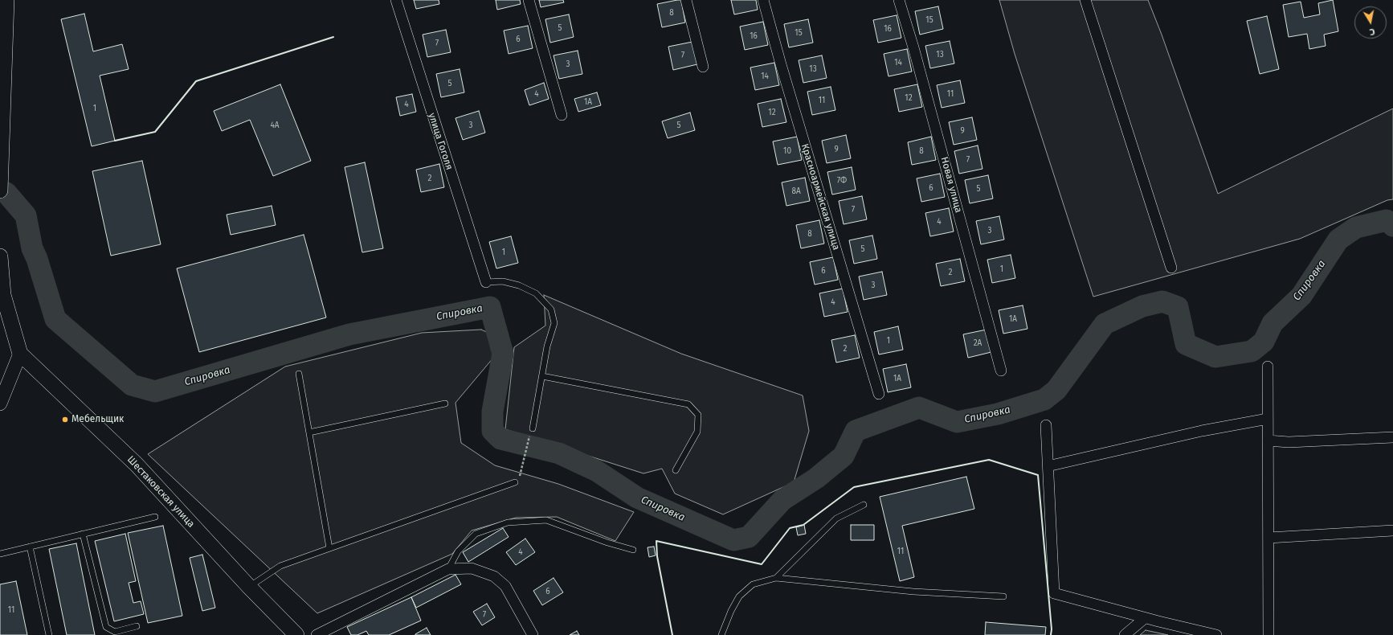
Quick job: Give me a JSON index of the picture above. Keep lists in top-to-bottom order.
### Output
{
  "streets": {
    "main road": ["Шестаковская улица"],
    "street": ["улица Гоголя", "Новая улица", "Красноармейская улица"]
  },
  "water": ["Спировка"],
  "places": ["Мебельщик"],
  "house_numbers": [
    "8",
    "15",
    "5",
    "16",
    "15",
    "16",
    "6",
    "7",
    "13",
    "7",
    "14",
    "3",
    "13",
    "14",
    "5",
    "4",
    "11",
    "12",
    "11",
    "1А",
    "4",
    "1",
    "12",
    "4А",
    "3",
    "5",
    "9",
    "9",
    "10",
    "8",
    "7",
    "2",
    "7Ф",
    "6",
    "5",
    "8А",
    "7",
    "4",
    "3",
    "8",
    "5",
    "1",
    "1",
    "6",
    "2",
    "3",
    "4",
    "1А",
    "1",
    "2А",
    "2",
    "1А",
    "11",
    "4",
    "6",
    "11",
    "7"
  ],
  "north": "bottom"
}
